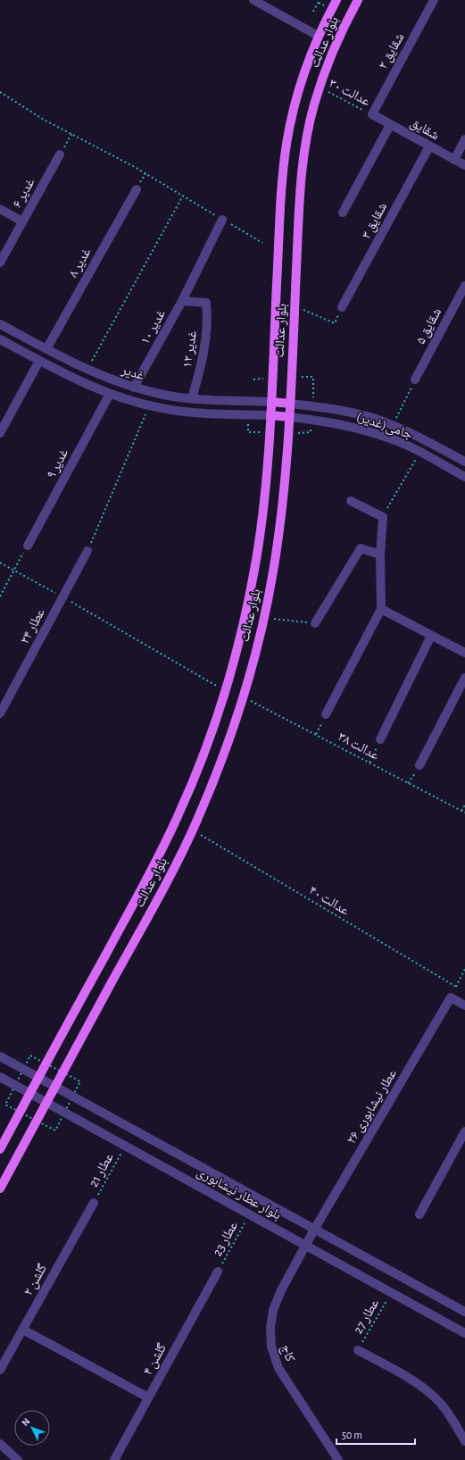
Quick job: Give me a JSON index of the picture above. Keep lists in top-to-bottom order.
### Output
{
  "streets": {
    "main road": ["بلوار عدالت"],
    "street": [
      "شقایق ۲",
      "شقایق",
      "غدیر ۶",
      "شقایق ۳",
      "غدیر ۸",
      "شقایق ۵",
      "غدیر ۱۰",
      "غدیر ۱۲",
      "غدیر",
      "جامی(غدیر)",
      "غدیر ۹",
      "عطار ۲۴",
      "عطار نیشابوری ۲۶",
      "بلوار عطار نیشابوری",
      "گلشن ۲",
      "کاج",
      "گلشن ۴"
    ],
    "path": [
      "عدالت ۳۰",
      "عدالت ۳۸",
      "عدالت ۴۰",
      "عطار 21",
      "عطار 23",
      "عطار 27"
    ]
  },
  "crossings": [
    ["بلوار عدالت", "عدالت ۳۰"],
    ["بلوار عدالت", "غدیر"],
    ["بلوار عدالت", "جامی(غدیر)"],
    ["بلوار عدالت", "عدالت ۳۸"],
    ["بلوار عدالت", "عدالت ۴۰"],
    ["بلوار عدالت", "بلوار عطار نیشابوری"],
    ["شقایق ۲", "عدالت ۳۰"],
    ["شقایق ۲", "شقایق"],
    ["عدالت ۳۰", "شقایق"],
    ["شقایق", "شقایق ۳"],
    ["غدیر ۸", "غدیر"],
    ["غدیر ۱۰", "غدیر ۱۲"],
    ["غدیر ۱۰", "غدیر"],
    ["غدیر ۱۲", "غدیر"],
    ["غدیر", "غدیر ۹"],
    ["عطار نیشابوری ۲۶", "بلوار عطار نیشابوری"],
    ["عطار نیشابوری ۲۶", "کاج"],
    ["عطار 21", "بلوار عطار نیشابوری"],
    ["عطار 21", "گلشن ۲"],
    ["بلوار عطار نیشابوری", "عطار 23"],
    ["بلوار عطار نیشابوری", "عطار 27"],
    ["بلوار عطار نیشابوری", "کاج"],
    ["عطار 23", "گلشن ۴"]
  ],
  "scale_bar": "50 m",
  "north": "top left"
}
